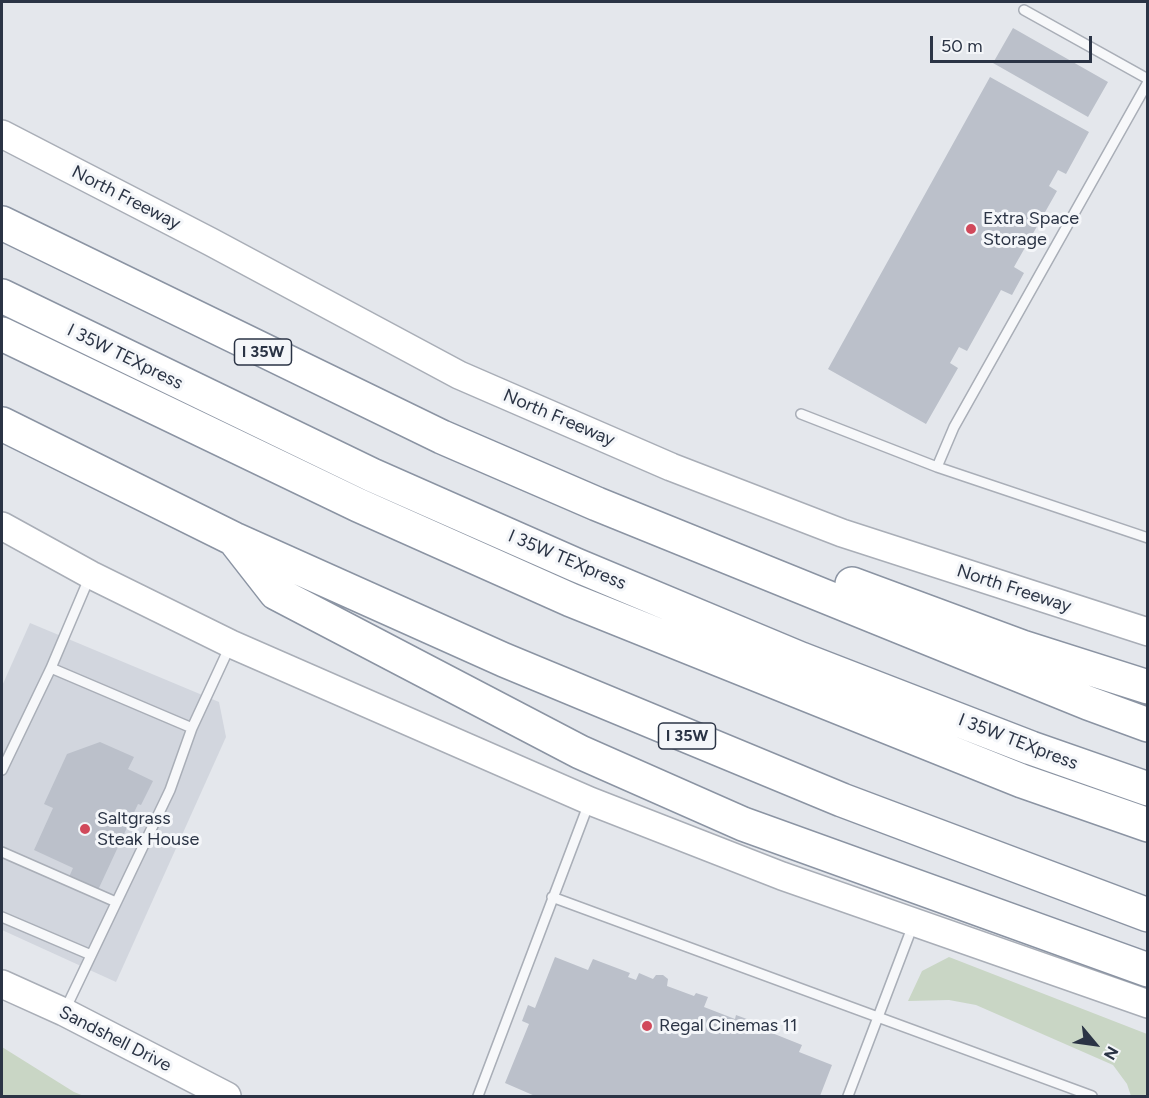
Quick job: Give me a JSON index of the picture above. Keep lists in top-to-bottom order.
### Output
{
  "streets": {
    "highway": ["I 35W", "I 35W TEXpress"],
    "main road": ["North Freeway", "Sandshell Drive"]
  },
  "places": ["Extra Space Storage", "Saltgrass Steak House", "Regal Cinemas 11"],
  "scale_bar": "50 m",
  "north": "bottom right"
}
